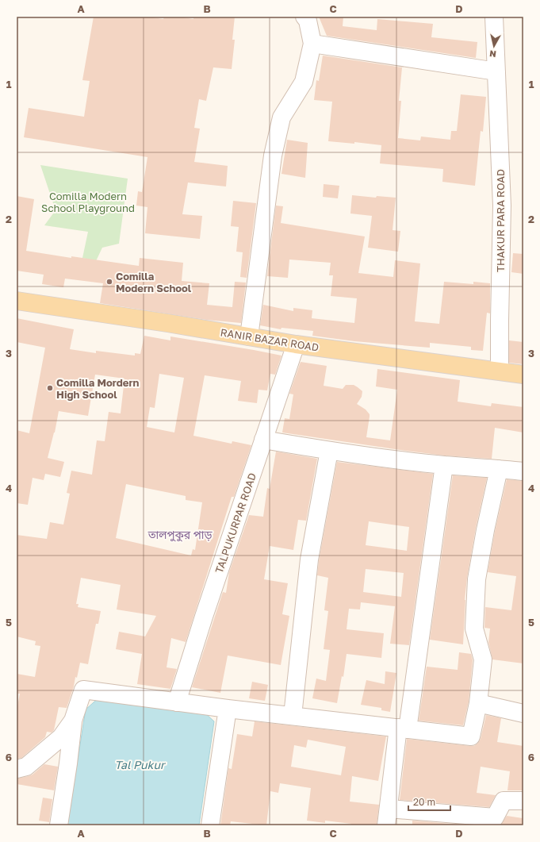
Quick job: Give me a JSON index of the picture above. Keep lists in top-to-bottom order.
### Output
{
  "streets": {
    "main road": ["RANIR BAZAR ROAD"],
    "street": ["THAKUR PARA ROAD", "TALPUKURPAR ROAD"]
  },
  "crossings": [
    ["THAKUR PARA ROAD", "RANIR BAZAR ROAD"],
    ["RANIR BAZAR ROAD", "TALPUKURPAR ROAD"]
  ],
  "districts": ["তালপুকুর পাড়"],
  "water": ["Tal Pukur"],
  "parks": ["Comilla Modern School Playground"],
  "places": ["Comilla Modern School", "Comilla Mordern High School"],
  "scale_bar": "20 m",
  "north": "bottom",
  "grid": {
    "columns": [
      "A",
      "B",
      "C",
      "D"
    ],
    "rows": [
      "1",
      "2",
      "3",
      "4",
      "5",
      "6"
    ]
  }
}
